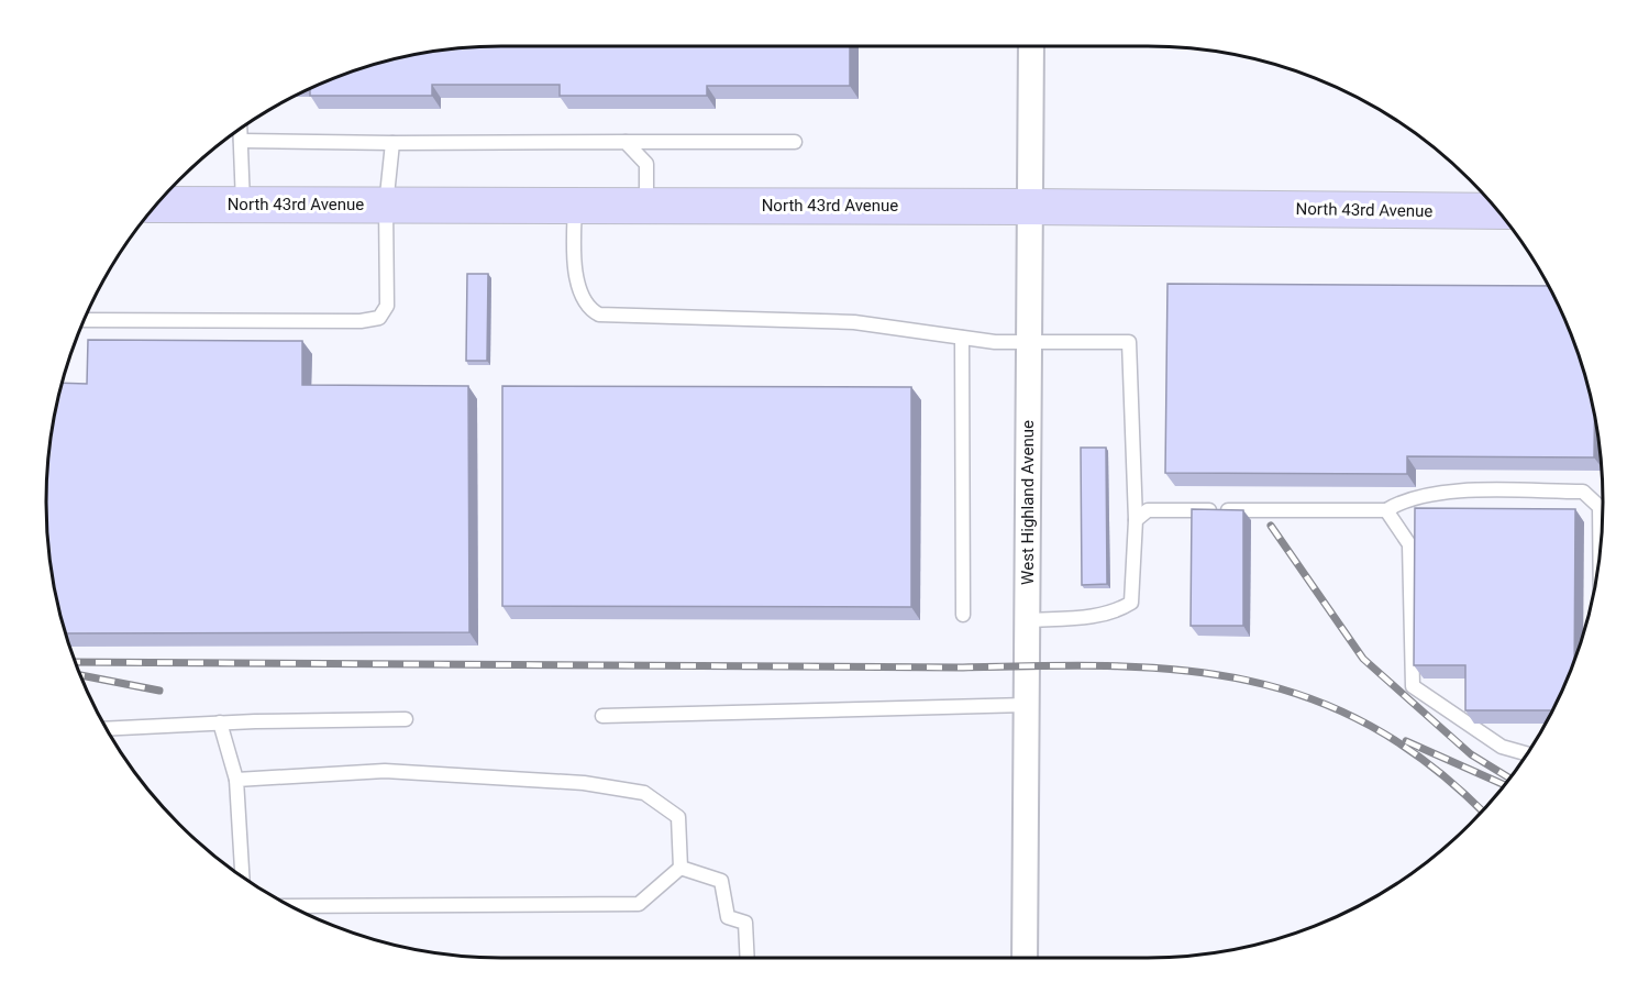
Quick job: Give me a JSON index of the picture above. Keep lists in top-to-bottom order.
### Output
{
  "streets": {
    "main road": ["North 43rd Avenue"],
    "street": ["West Highland Avenue"]
  },
  "crossings": [
    ["North 43rd Avenue", "West Highland Avenue"]
  ]
}
